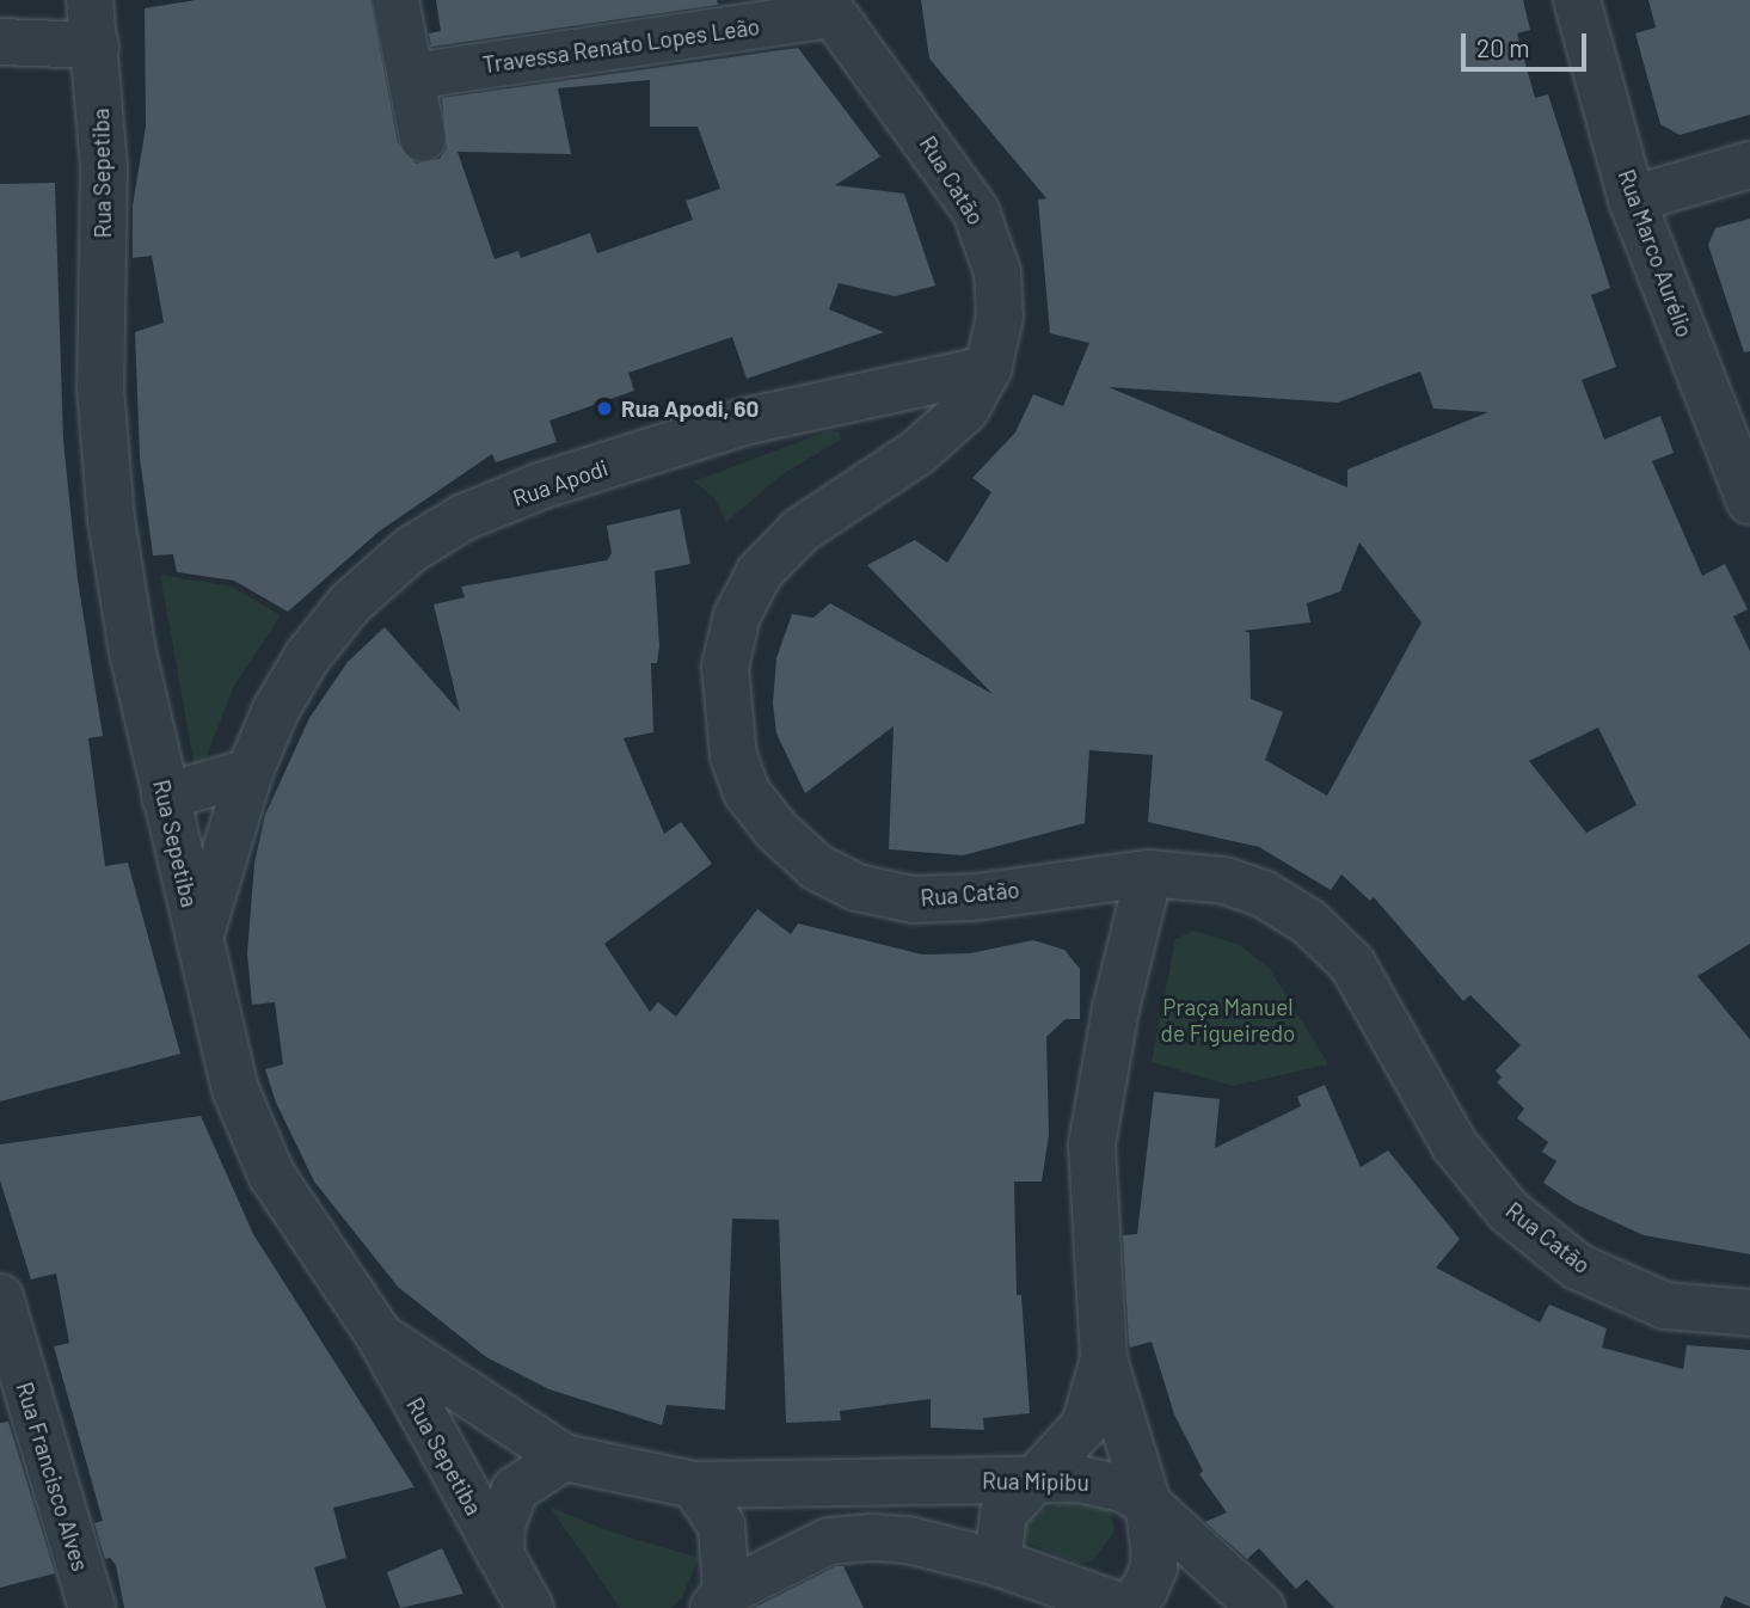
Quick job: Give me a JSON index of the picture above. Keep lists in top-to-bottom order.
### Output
{
  "streets": {
    "street": [
      "Travessa Renato Lopes Leão",
      "Rua Sepetiba",
      "Rua Catão",
      "Rua Marco Aurélio",
      "Rua Apodi",
      "Rua Francisco Alves",
      "Rua Mipibu"
    ]
  },
  "crossings": [
    ["Travessa Renato Lopes Leão", "Rua Catão"],
    ["Rua Sepetiba", "Rua Apodi"],
    ["Rua Sepetiba", "Rua Mipibu"],
    ["Rua Catão", "Rua Apodi"]
  ],
  "parks": ["Praça Manuel de Figueiredo"],
  "places": ["Rua Apodi, 60"],
  "scale_bar": "20 m"
}
